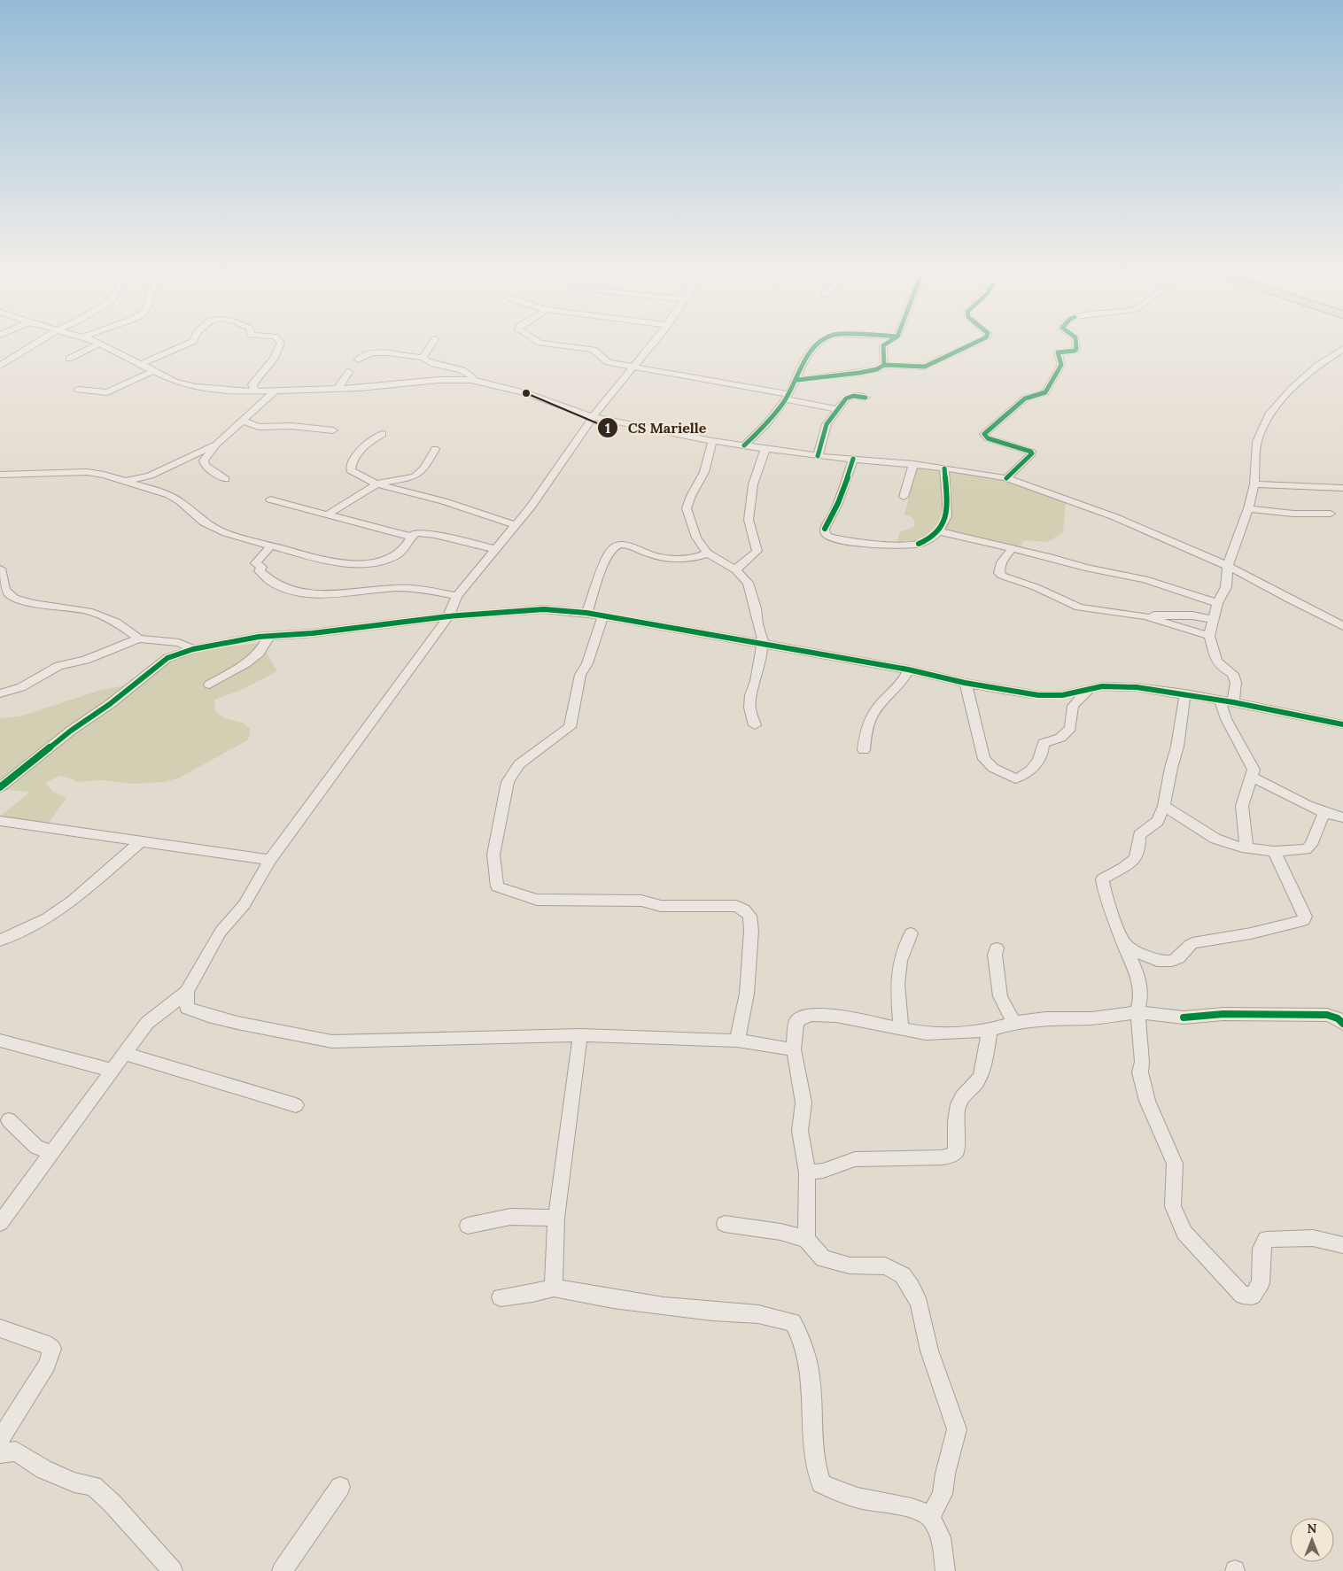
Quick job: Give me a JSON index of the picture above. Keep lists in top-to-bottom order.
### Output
{
  "places": ["CS Marielle"],
  "north": "top"
}
